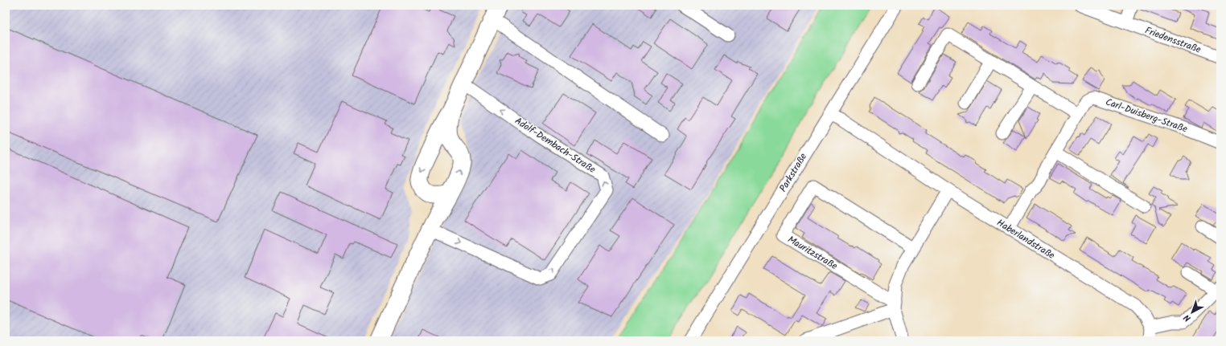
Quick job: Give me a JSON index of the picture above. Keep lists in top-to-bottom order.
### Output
{
  "streets": {
    "street": [
      "Friedensstraße",
      "Carl-Duisberg-Straße",
      "Adolf-Dembach-Straße",
      "Parkstraße",
      "Haberlandstraße",
      "Mauritzstraße"
    ]
  },
  "crossings": [
    ["Carl-Duisberg-Straße", "Haberlandstraße"],
    ["Parkstraße", "Haberlandstraße"]
  ],
  "north": "bottom left"
}
